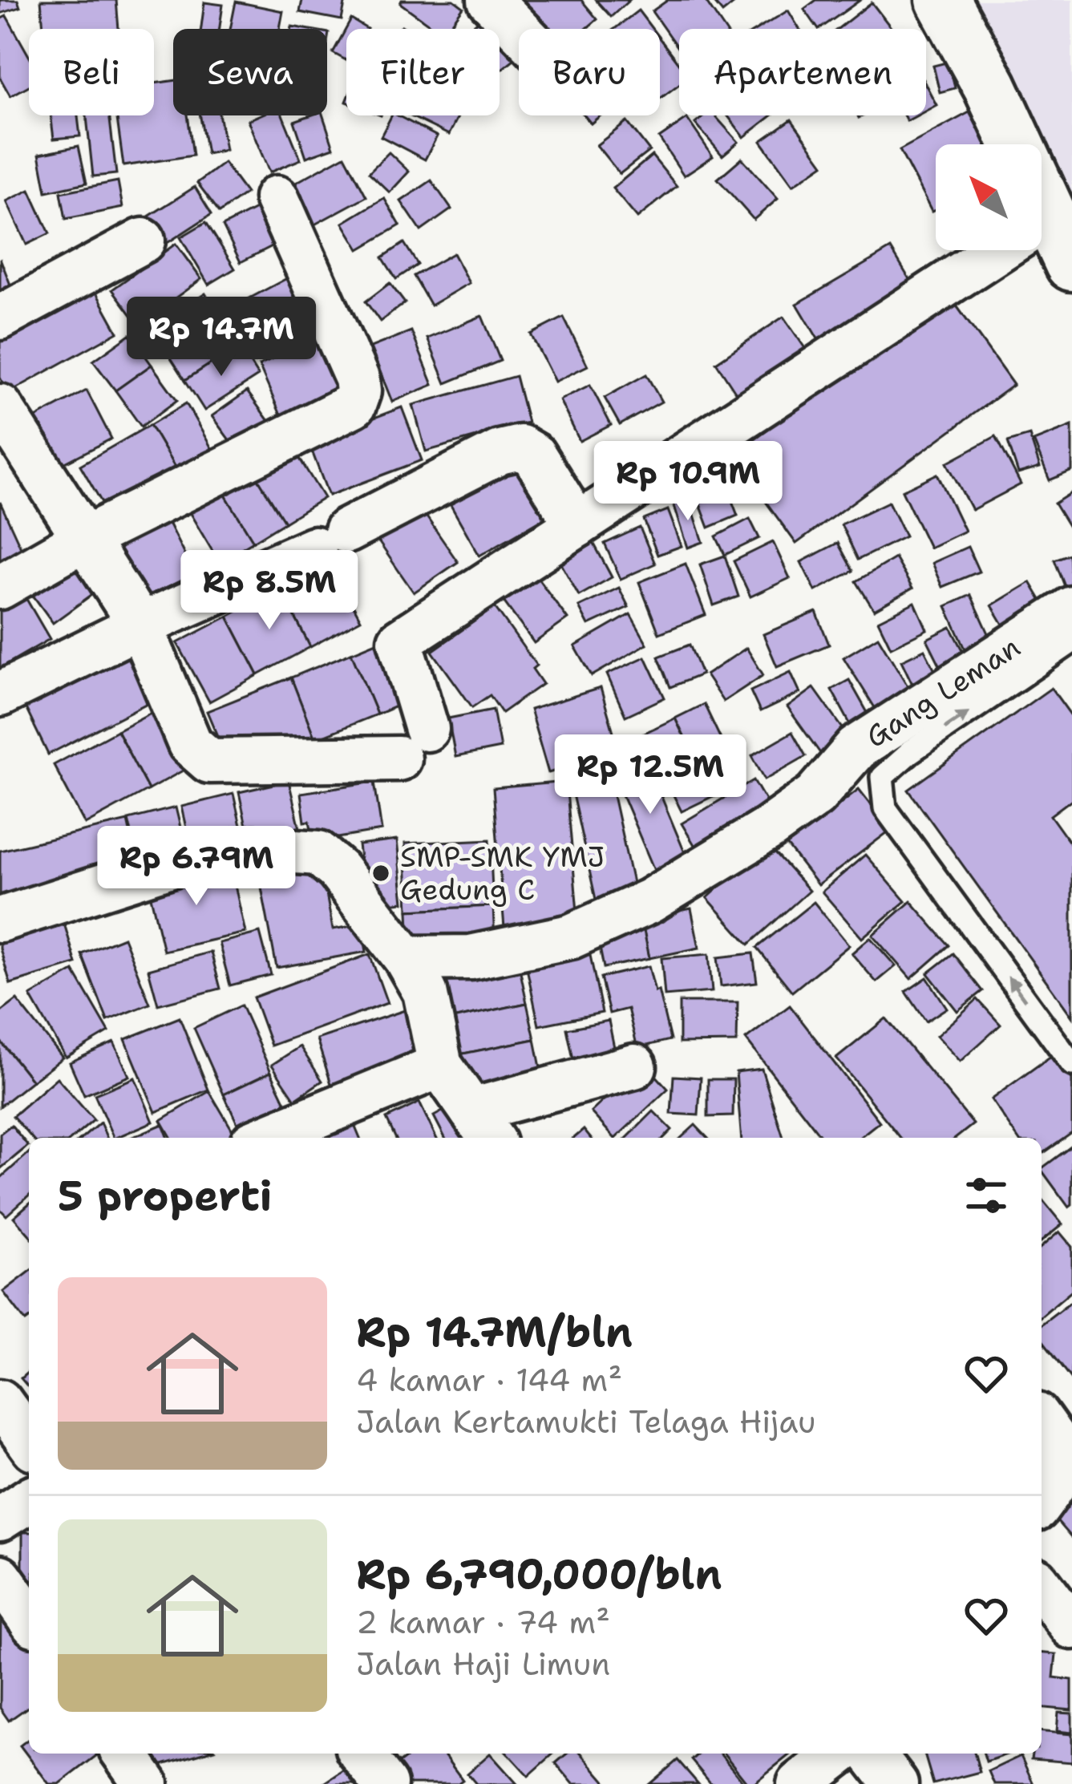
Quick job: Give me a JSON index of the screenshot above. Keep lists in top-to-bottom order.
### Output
{
  "streets": {
    "street": ["Gang Leman"]
  },
  "places": ["SMP-SMK YMJ Gedung C"],
  "north": "top left",
  "page": {
    "chip": [
      "Beli",
      "Sewa",
      "Filter",
      "Baru",
      "Apartemen"
    ],
    "price": [
      "Rp 14.7M",
      "Rp 10.9M",
      "Rp 8.5M",
      "Rp 12.5M",
      "Rp 6.79M"
    ],
    "heading": "5 properti",
    "list": [
      {
        "name": "Rp 14.7M/bln",
        "note": "4 kamar · 144 m² · Jalan Kertamukti Telaga Hijau"
      },
      {
        "name": "Rp 6,790,000/bln",
        "note": "2 kamar · 74 m² · Jalan Haji Limun"
      }
    ]
  }
}
